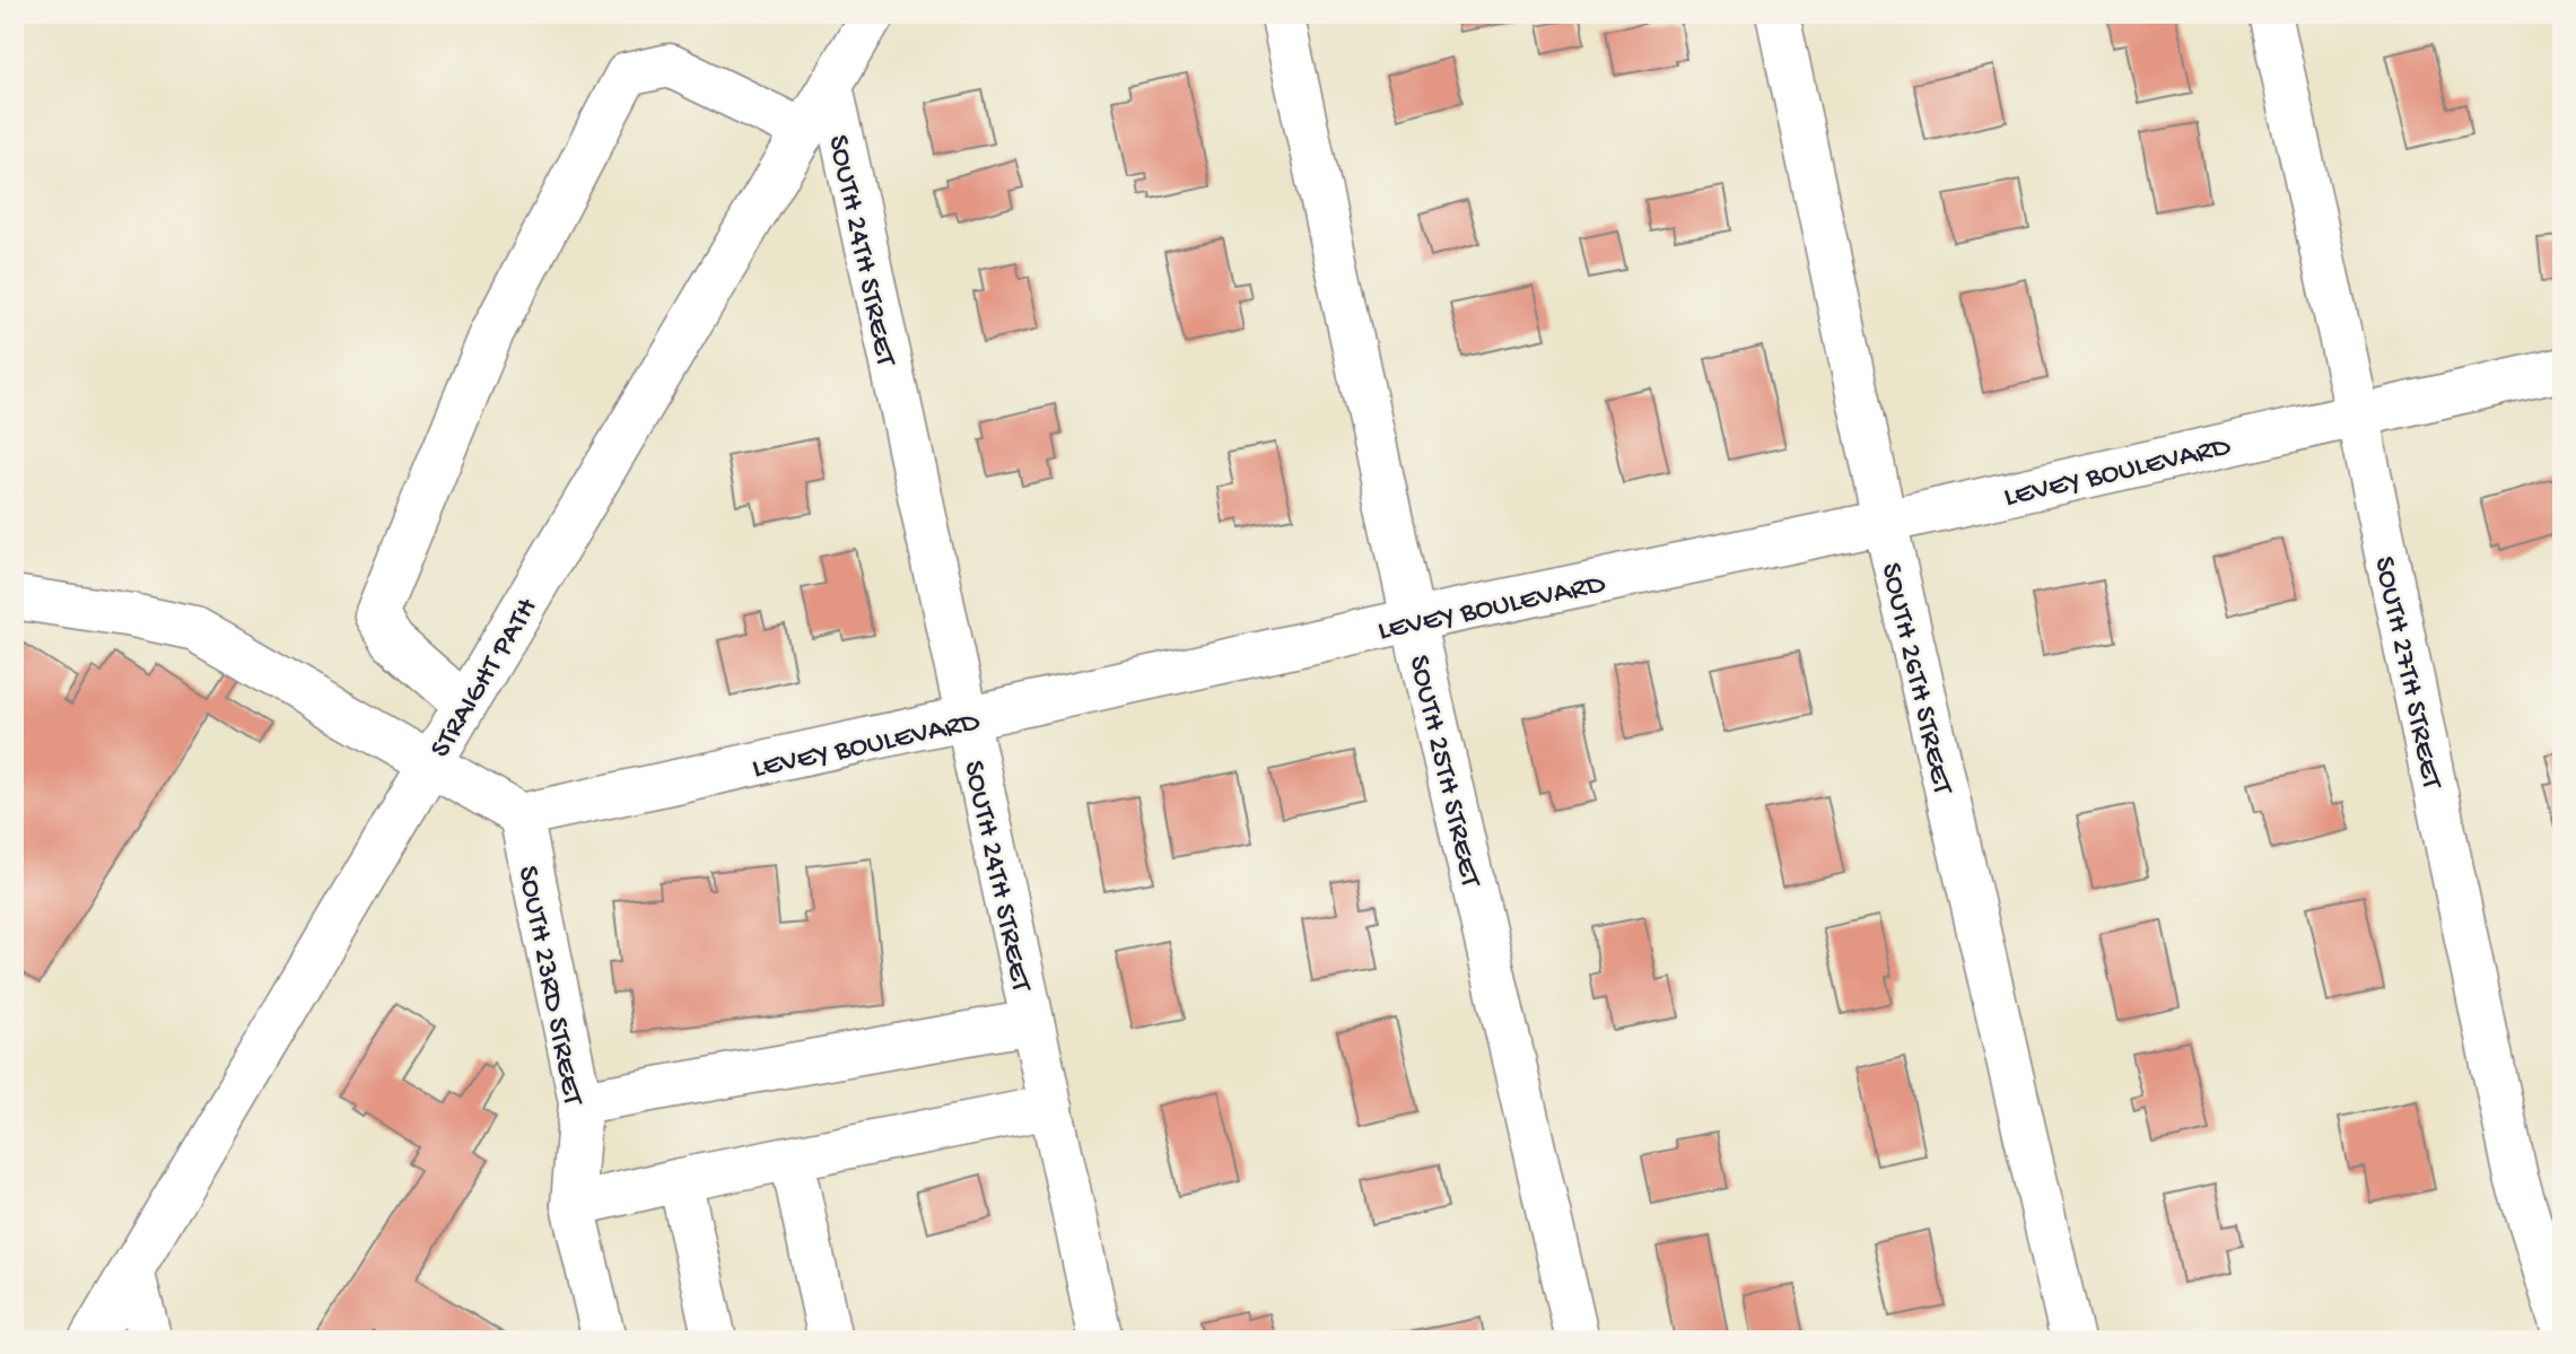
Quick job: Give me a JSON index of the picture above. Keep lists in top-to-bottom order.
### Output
{
  "streets": {
    "street": [
      "SOUTH 24TH STREET",
      "LEVEY BOULEVARD",
      "SOUTH 27TH STREET",
      "STRAIGHT PATH",
      "SOUTH 26TH STREET",
      "SOUTH 25TH STREET",
      "SOUTH 23RD STREET"
    ]
  },
  "crossings": [
    ["SOUTH 24TH STREET", "LEVEY BOULEVARD"],
    ["SOUTH 24TH STREET", "STRAIGHT PATH"],
    ["LEVEY BOULEVARD", "SOUTH 27TH STREET"],
    ["LEVEY BOULEVARD", "SOUTH 26TH STREET"],
    ["LEVEY BOULEVARD", "SOUTH 25TH STREET"],
    ["LEVEY BOULEVARD", "SOUTH 23RD STREET"]
  ]
}
